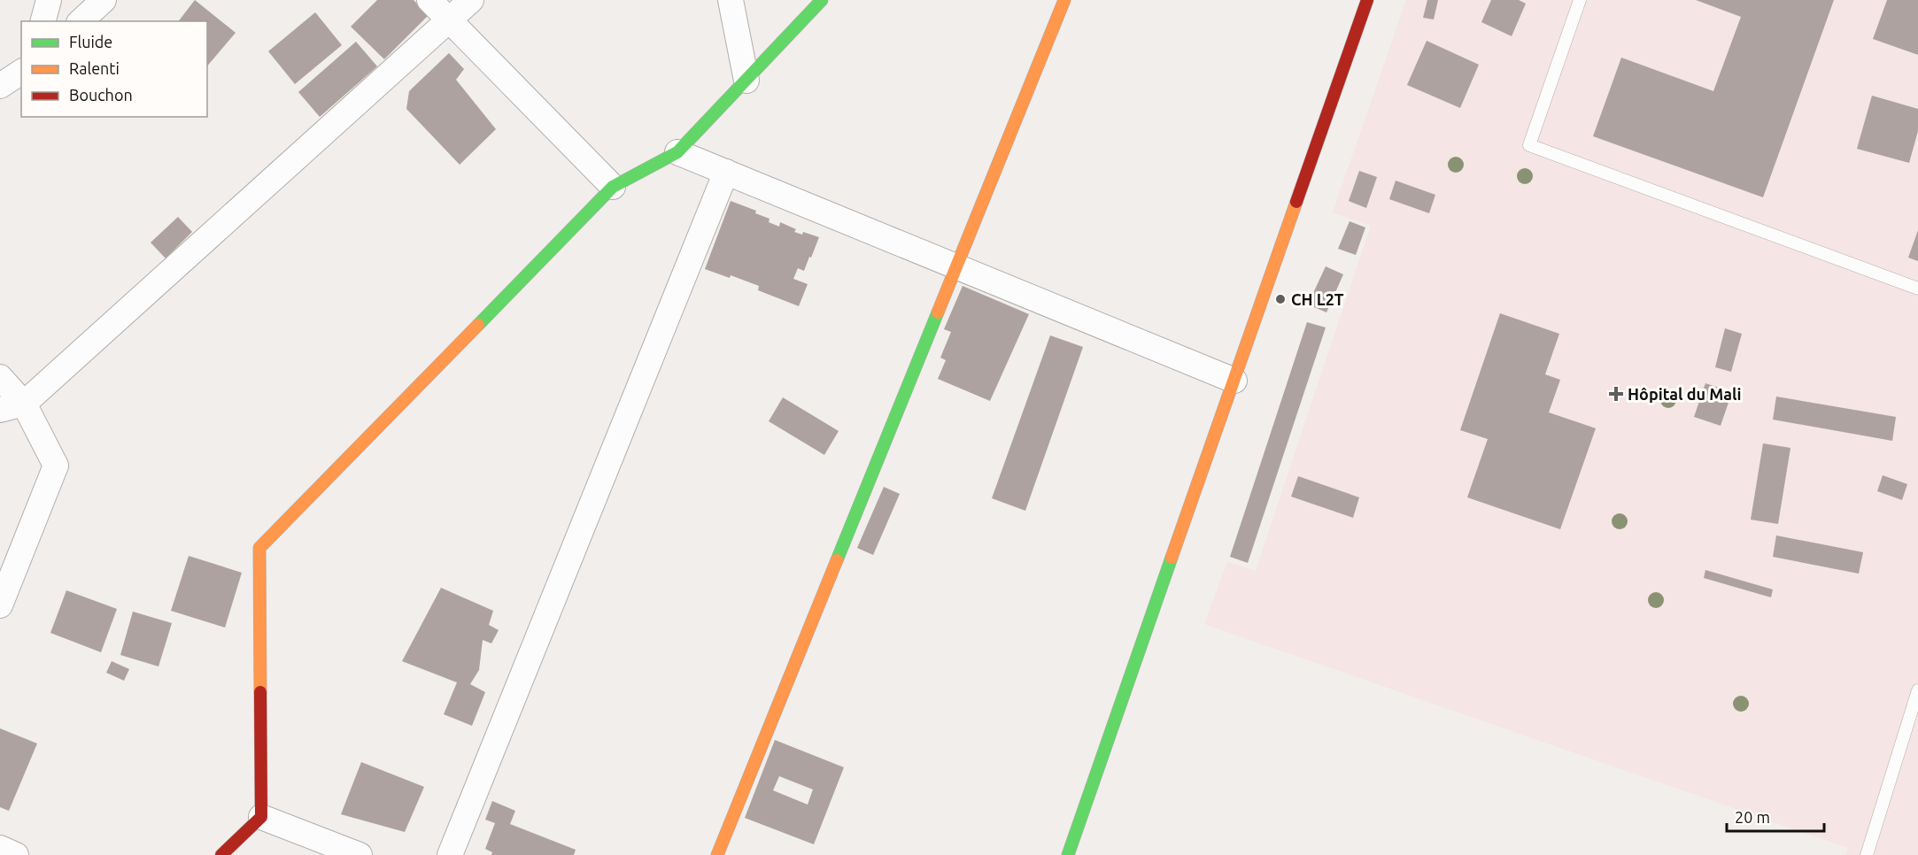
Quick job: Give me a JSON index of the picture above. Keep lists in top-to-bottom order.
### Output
{
  "places": {
    "other": ["CH L2T"],
    "health": ["Hôpital du Mali"]
  },
  "legend": ["Fluide", "Ralenti", "Bouchon"],
  "scale_bar": "20 m"
}
